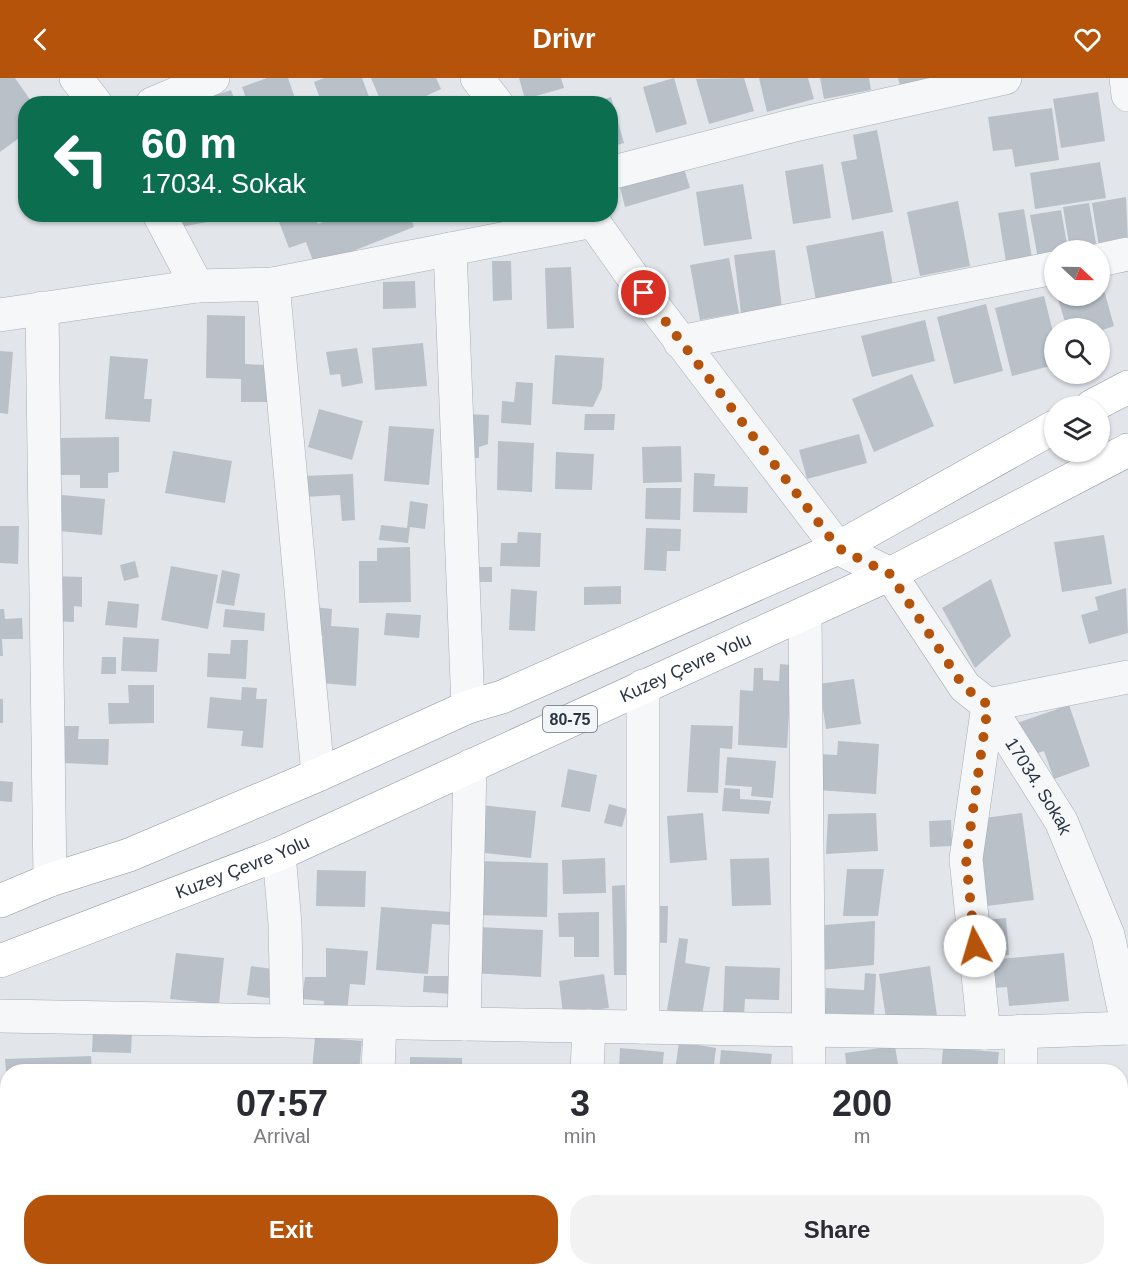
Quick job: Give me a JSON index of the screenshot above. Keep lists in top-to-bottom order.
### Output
{
  "streets": {
    "highway": ["Kuzey Çevre Yolu", "80-75"],
    "street": ["17034. Sokak"]
  },
  "crossings": [
    ["Kuzey Çevre Yolu", "17034. Sokak"]
  ],
  "north": "right",
  "page": {
    "header": "Drivr",
    "turn": ["60 m", "17034. Sokak"],
    "eta": [
      "07:57",
      "Arrival",
      "3",
      "min",
      "200",
      "m"
    ],
    "buttons": ["Exit", "Share"]
  }
}
